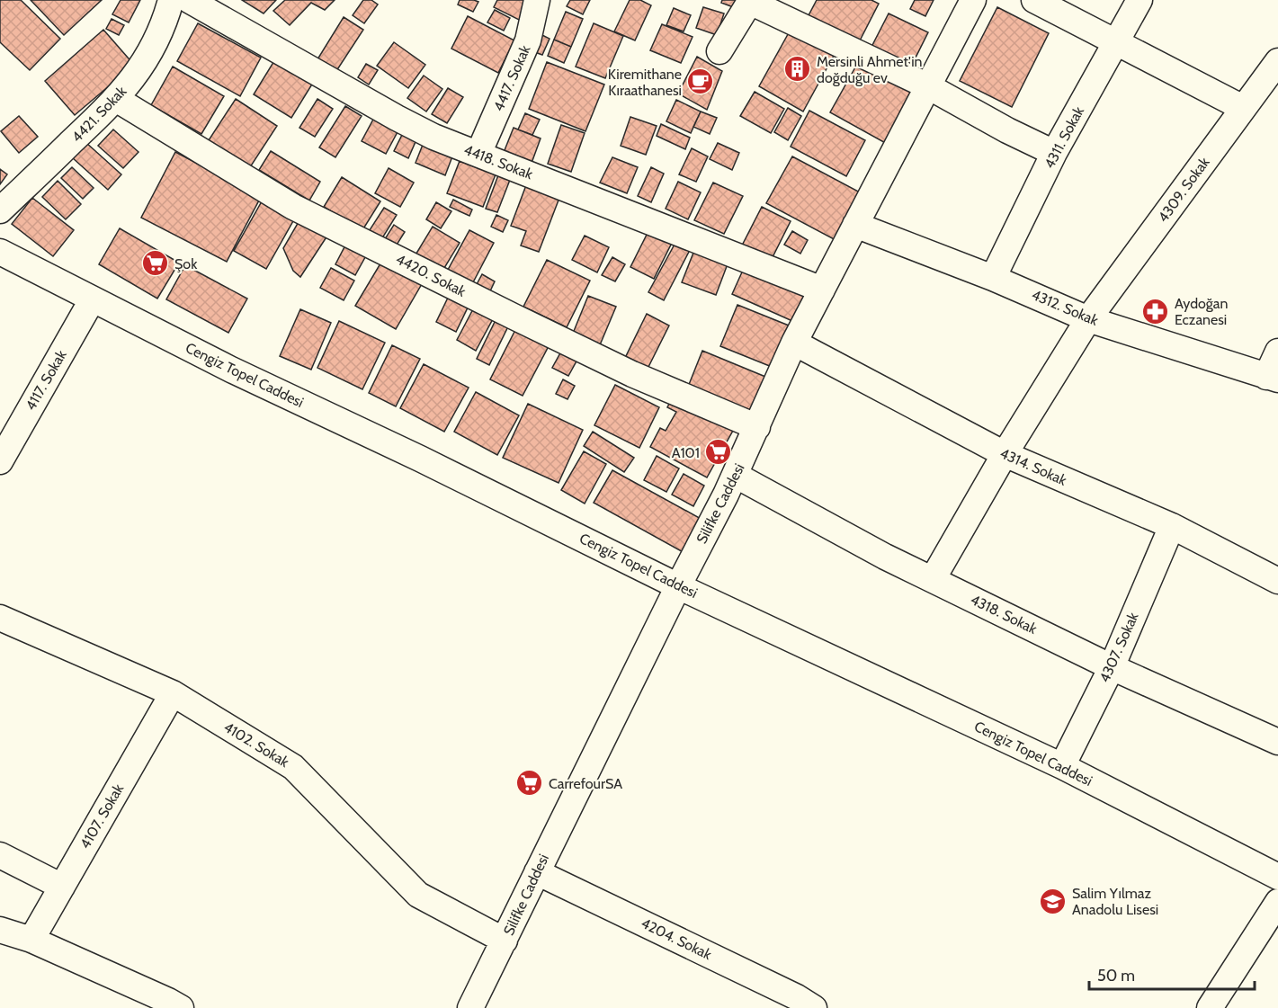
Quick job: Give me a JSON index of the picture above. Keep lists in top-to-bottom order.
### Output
{
  "streets": {
    "street": [
      "4417. Sokak",
      "4421. Sokak",
      "4311. Sokak",
      "4418. Sokak",
      "4309. Sokak",
      "4420. Sokak",
      "4312. Sokak",
      "Cengiz Topel Caddesi",
      "4117. Sokak",
      "4314. Sokak",
      "Silifke Caddesi",
      "4318. Sokak",
      "4307. Sokak",
      "4102. Sokak",
      "4107. Sokak",
      "4204. Sokak"
    ]
  },
  "crossings": [
    ["4417. Sokak", "4418. Sokak"],
    ["4421. Sokak", "4420. Sokak"],
    ["4311. Sokak", "4312. Sokak"],
    ["4418. Sokak", "Silifke Caddesi"],
    ["4309. Sokak", "4312. Sokak"],
    ["4309. Sokak", "4314. Sokak"],
    ["4309. Sokak", "4318. Sokak"],
    ["4420. Sokak", "Silifke Caddesi"],
    ["4312. Sokak", "Silifke Caddesi"],
    ["Cengiz Topel Caddesi", "4117. Sokak"],
    ["Cengiz Topel Caddesi", "Silifke Caddesi"],
    ["Cengiz Topel Caddesi", "4307. Sokak"],
    ["4314. Sokak", "Silifke Caddesi"],
    ["4314. Sokak", "4307. Sokak"],
    ["Silifke Caddesi", "4318. Sokak"],
    ["Silifke Caddesi", "4102. Sokak"],
    ["Silifke Caddesi", "4204. Sokak"],
    ["4318. Sokak", "4307. Sokak"],
    ["4102. Sokak", "4107. Sokak"]
  ],
  "places": {
    "building": ["Mersinli Ahmet'in doğduğu ev"],
    "cafe": ["Kiremithane Kıraathanesi"],
    "supermarket": ["Şok", "A101", "CarrefourSA"],
    "pharmacy": ["Aydoğan Eczanesi"],
    "school or university": ["Salim Yılmaz Anadolu Lisesi"]
  },
  "scale_bar": "50 m"
}
